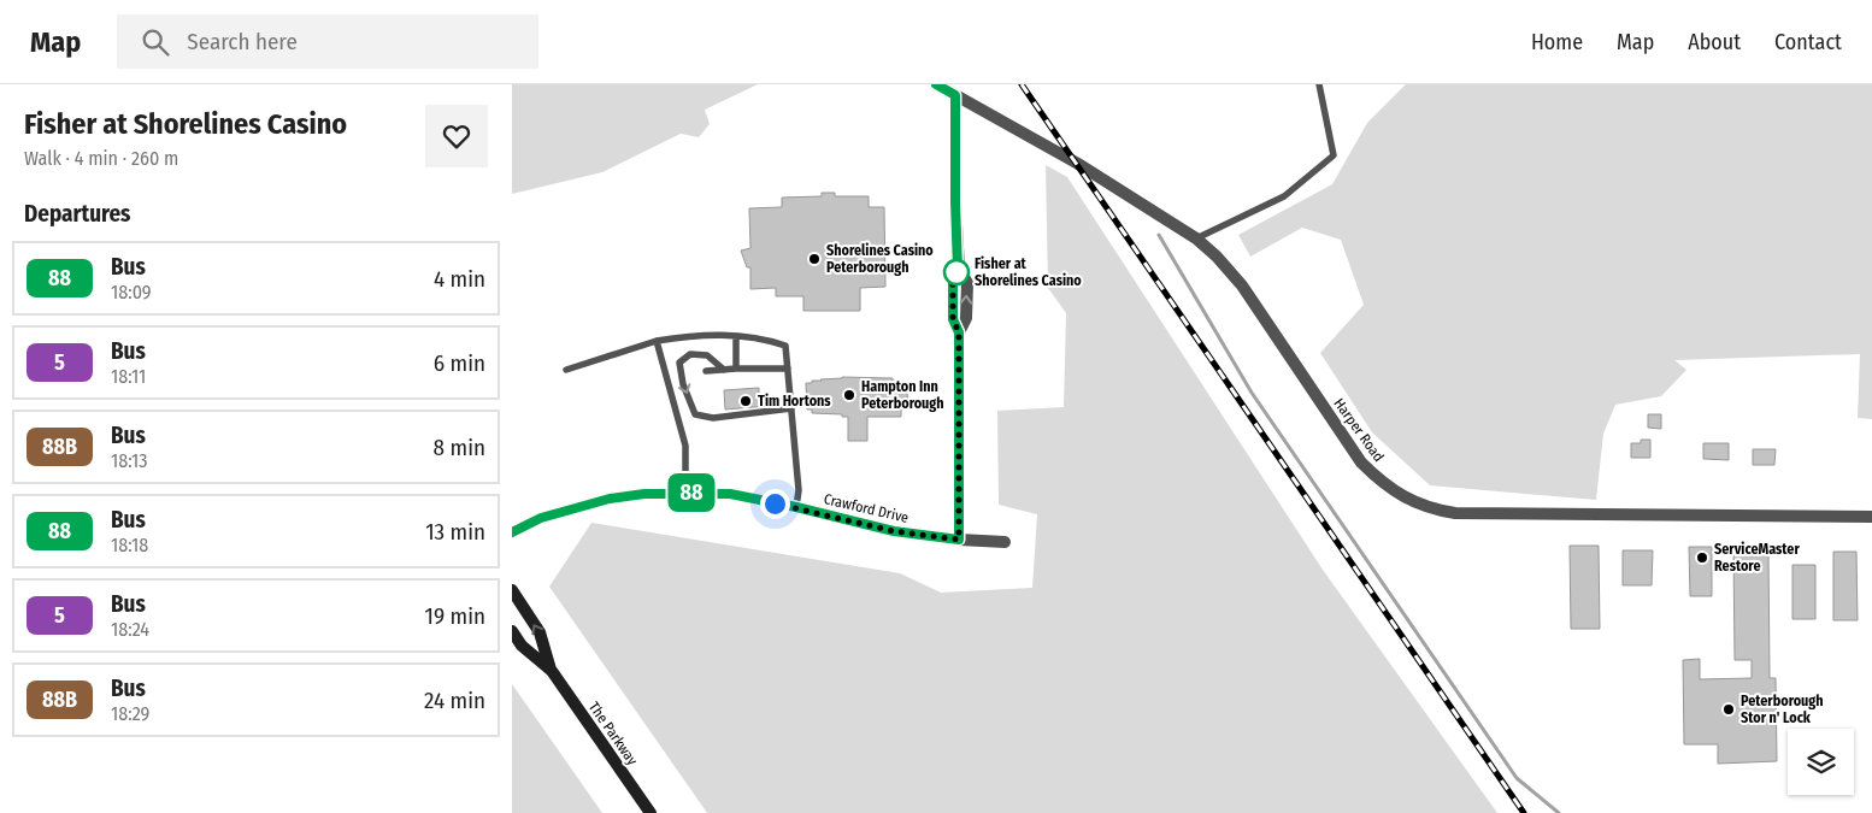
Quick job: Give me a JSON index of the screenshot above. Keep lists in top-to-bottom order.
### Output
{
  "streets": {
    "main road": ["The Parkway"],
    "street": ["Harper Road", "Crawford Drive"]
  },
  "places": [
    "Shorelines Casino Peterborough",
    "Fisher at Shorelines Casino",
    "Hampton Inn Peterborough",
    "Tim Hortons",
    "ServiceMaster Restore",
    "Peterborough Stor n' Lock"
  ],
  "lines": ["bus line 88"],
  "page": {
    "header": "Map",
    "search": "Search here",
    "nav": [
      "Home",
      "Map",
      "About",
      "Contact"
    ],
    "heading": [
      ["Fisher at Shorelines Casino", "Walk · 4 min · 260 m"],
      "Departures"
    ],
    "on_map": "88",
    "list": [
      {
        "mark": "88",
        "name": "Bus",
        "note": "18:09",
        "value": "4 min"
      },
      {
        "mark": "5",
        "name": "Bus",
        "note": "18:11",
        "value": "6 min"
      },
      {
        "mark": "88B",
        "name": "Bus",
        "note": "18:13",
        "value": "8 min"
      },
      {
        "mark": "88",
        "name": "Bus",
        "note": "18:18",
        "value": "13 min"
      },
      {
        "mark": "5",
        "name": "Bus",
        "note": "18:24",
        "value": "19 min"
      },
      {
        "mark": "88B",
        "name": "Bus",
        "note": "18:29",
        "value": "24 min"
      }
    ]
  }
}
